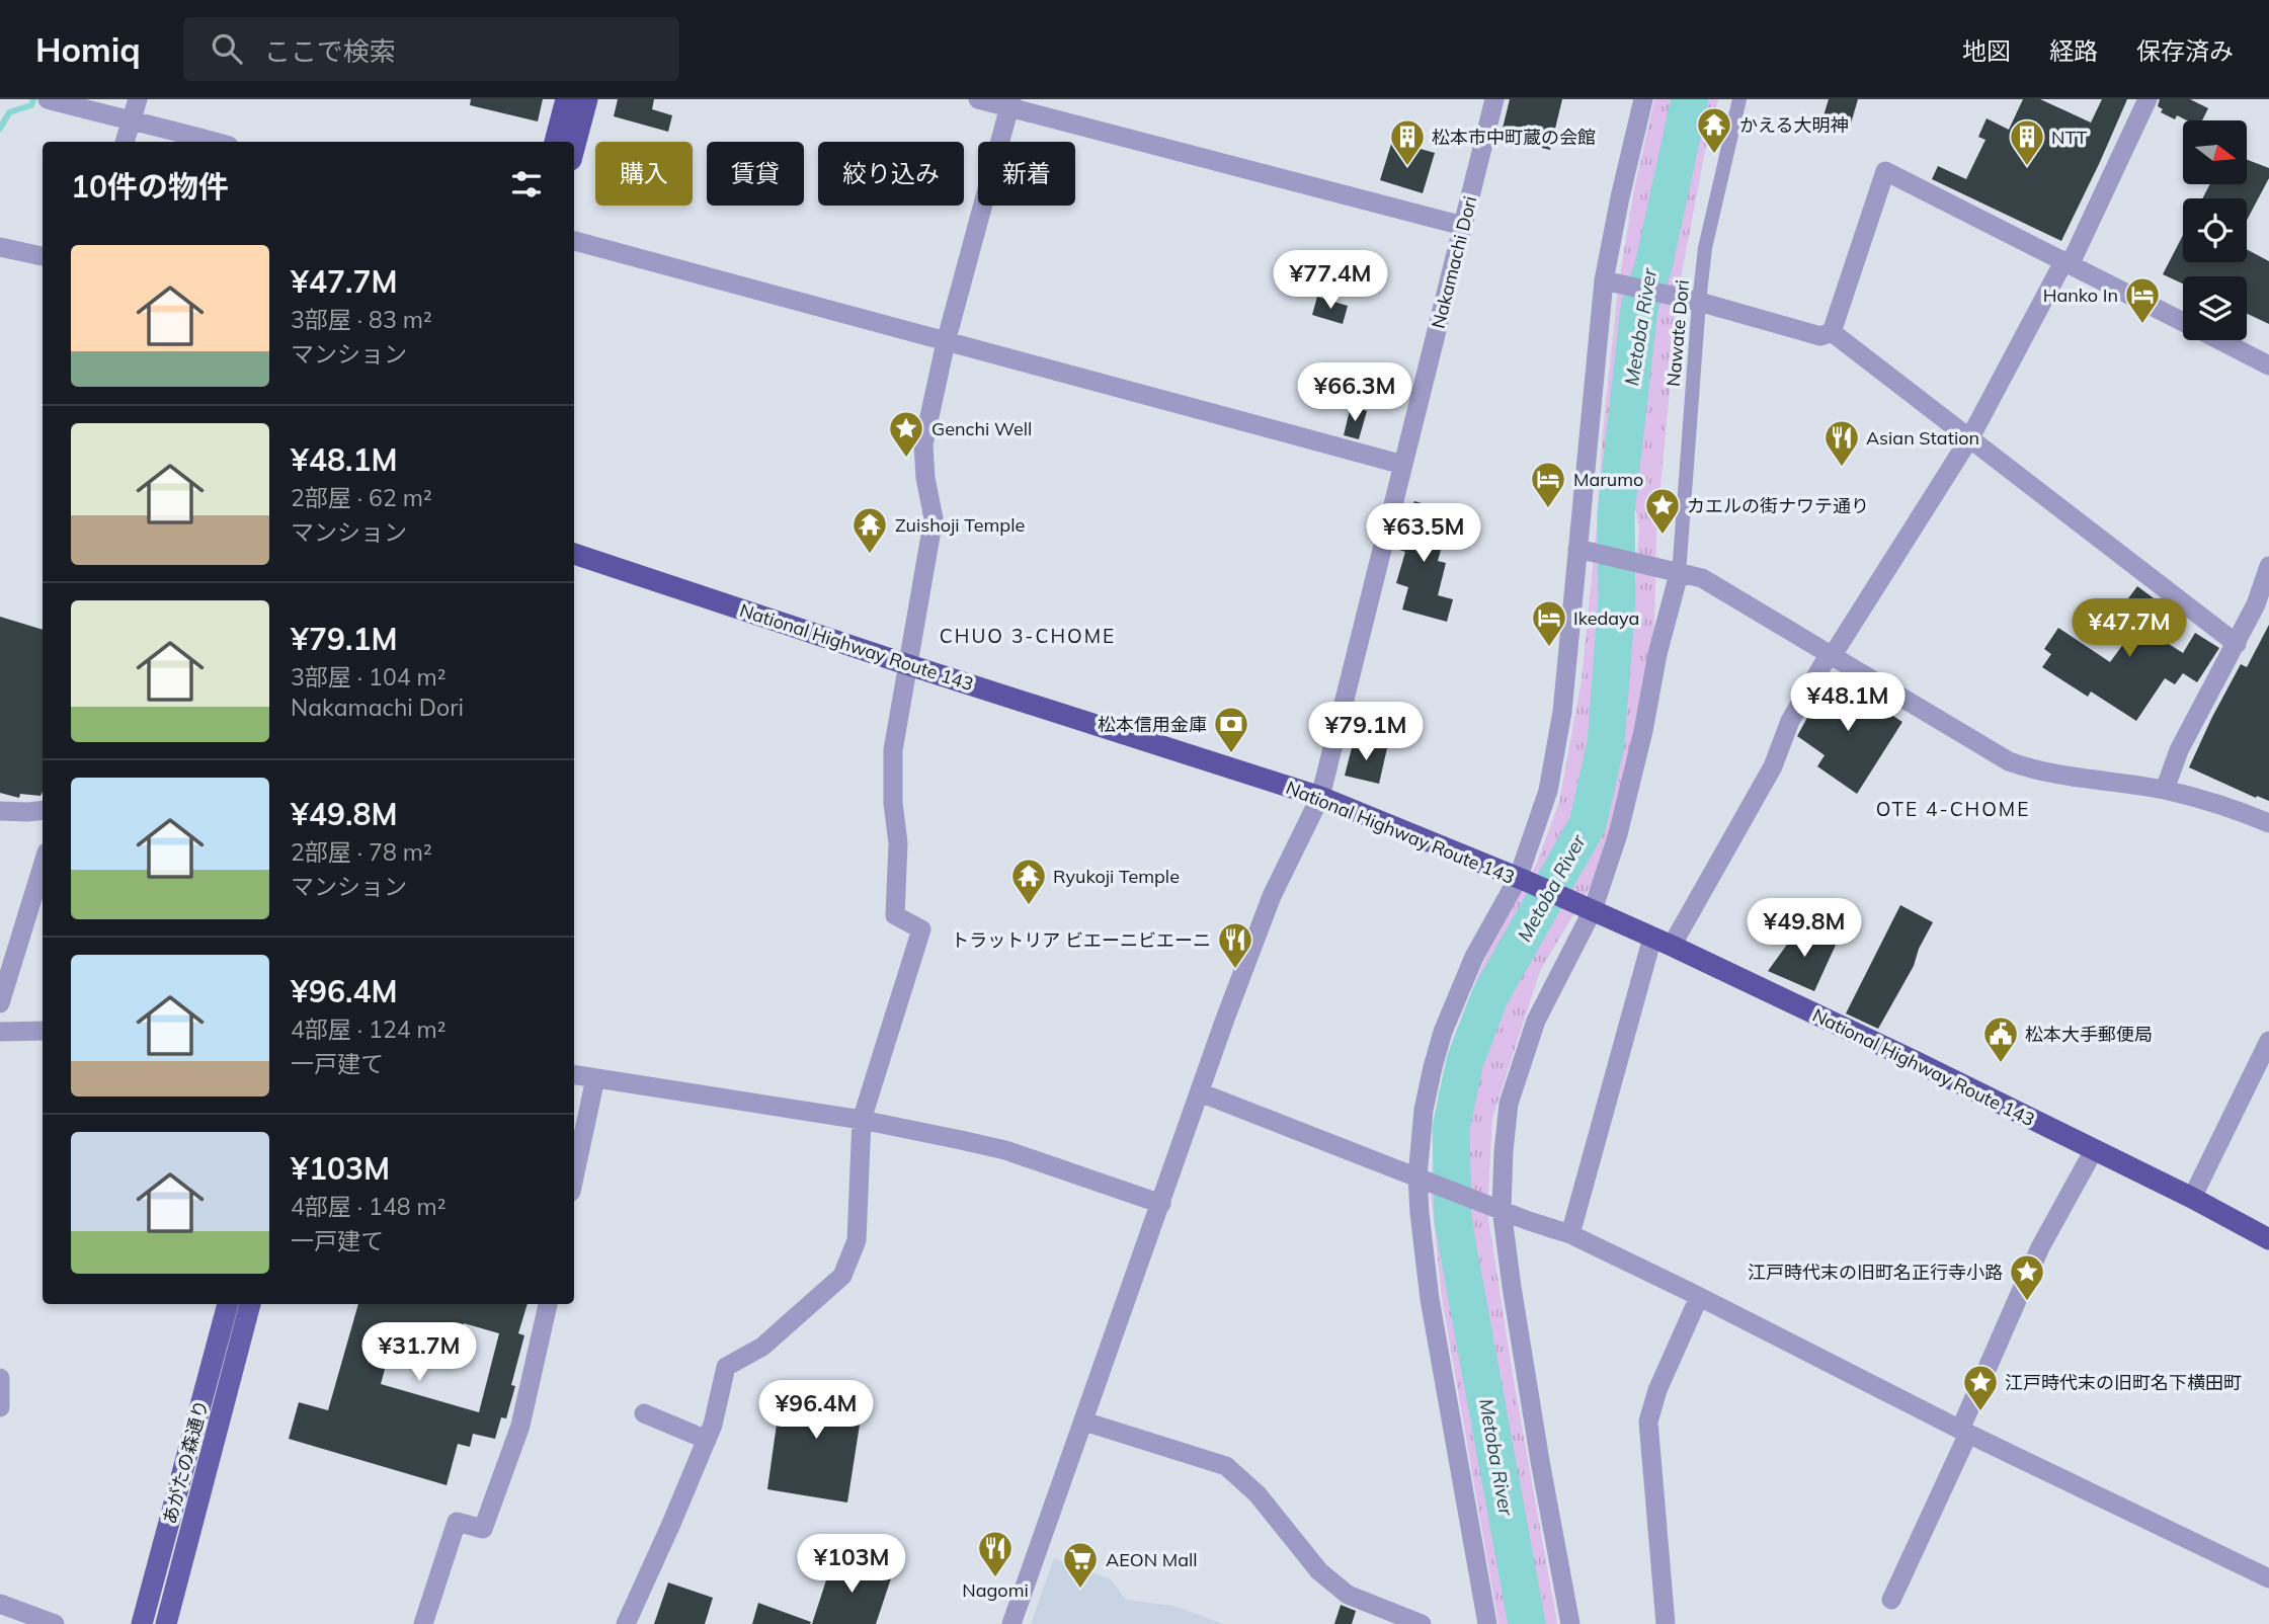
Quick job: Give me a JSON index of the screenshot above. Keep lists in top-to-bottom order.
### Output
{
  "streets": {
    "highway": ["National Highway Route 143"],
    "main road": ["あがたの森通り"],
    "street": ["Nakamachi Dori", "Nawate Dori"]
  },
  "crossings": [
    ["Nakamachi Dori", "National Highway Route 143"]
  ],
  "districts": ["CHUO 3-CHOME", "OTE 4-CHOME"],
  "water": ["Metoba River"],
  "places": {
    "temple": ["かえる大明神", "Zuishoji Temple", "Ryukoji Temple"],
    "building": ["松本市中町蔵の会館", "NTT"],
    "hotel": ["Hanko In", "Marumo", "Ikedaya"],
    "place": [
      "Genchi Well",
      "カエルの街ナワテ通り",
      "江戸時代末の旧町名正行寺小路",
      "江戸時代末の旧町名下横田町"
    ],
    "restaurant": ["Asian Station", "トラットリア ビエーニビエーニ", "Nagomi"],
    "bank": ["松本信用金庫"],
    "public building": ["松本大手郵便局"],
    "supermarket": ["AEON Mall"]
  },
  "north": "right",
  "page": {
    "header": "Homiq",
    "search": "ここで検索",
    "nav": ["地図", "経路", "保存済み"],
    "chip": [
      "購入",
      "賃貸",
      "絞り込み",
      "新着"
    ],
    "heading": "10件の物件",
    "list": [
      {
        "name": "¥47.7M",
        "note": "3部屋 · 83 m² · マンション"
      },
      {
        "name": "¥48.1M",
        "note": "2部屋 · 62 m² · マンション"
      },
      {
        "name": "¥79.1M",
        "note": "3部屋 · 104 m² · Nakamachi Dori"
      },
      {
        "name": "¥49.8M",
        "note": "2部屋 · 78 m² · マンション"
      },
      {
        "name": "¥96.4M",
        "note": "4部屋 · 124 m² · 一戸建て"
      },
      {
        "name": "¥103M",
        "note": "4部屋 · 148 m² · 一戸建て"
      }
    ],
    "price": [
      "¥77.4M",
      "¥66.3M",
      "¥63.5M",
      "¥47.7M",
      "¥48.1M",
      "¥79.1M",
      "¥49.8M",
      "¥31.7M",
      "¥96.4M",
      "¥103M"
    ]
  }
}
